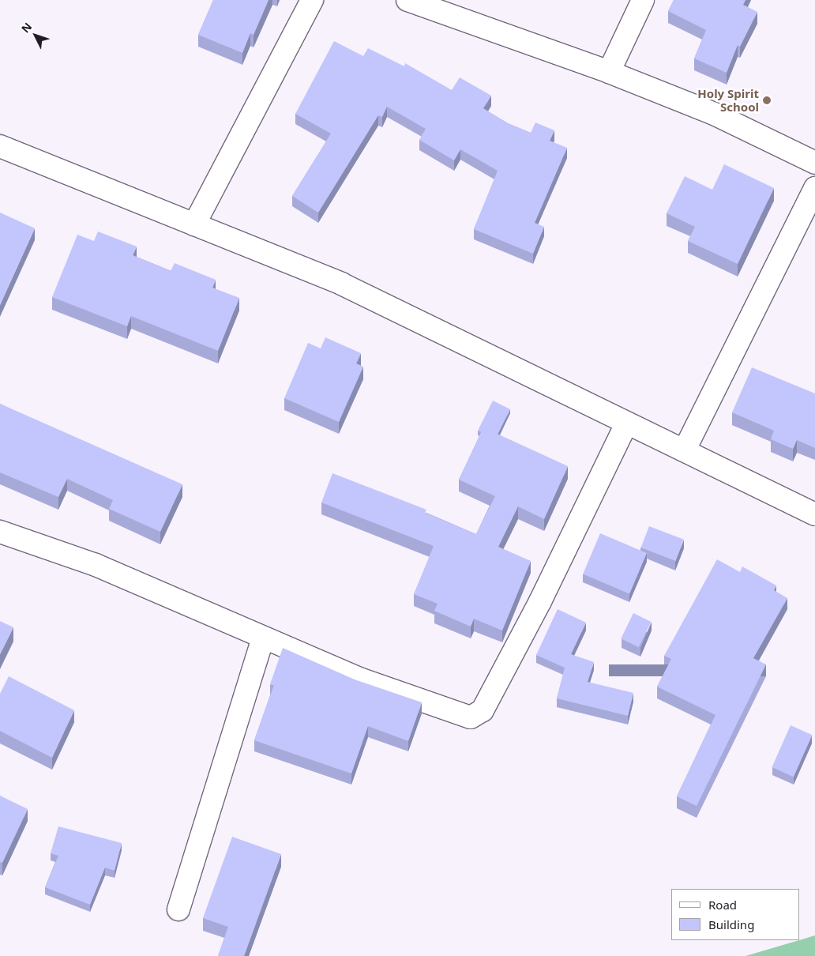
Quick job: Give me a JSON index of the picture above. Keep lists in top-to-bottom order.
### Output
{
  "places": ["Holy Spirit School"],
  "legend": ["Road", "Building"],
  "north": "top left"
}
